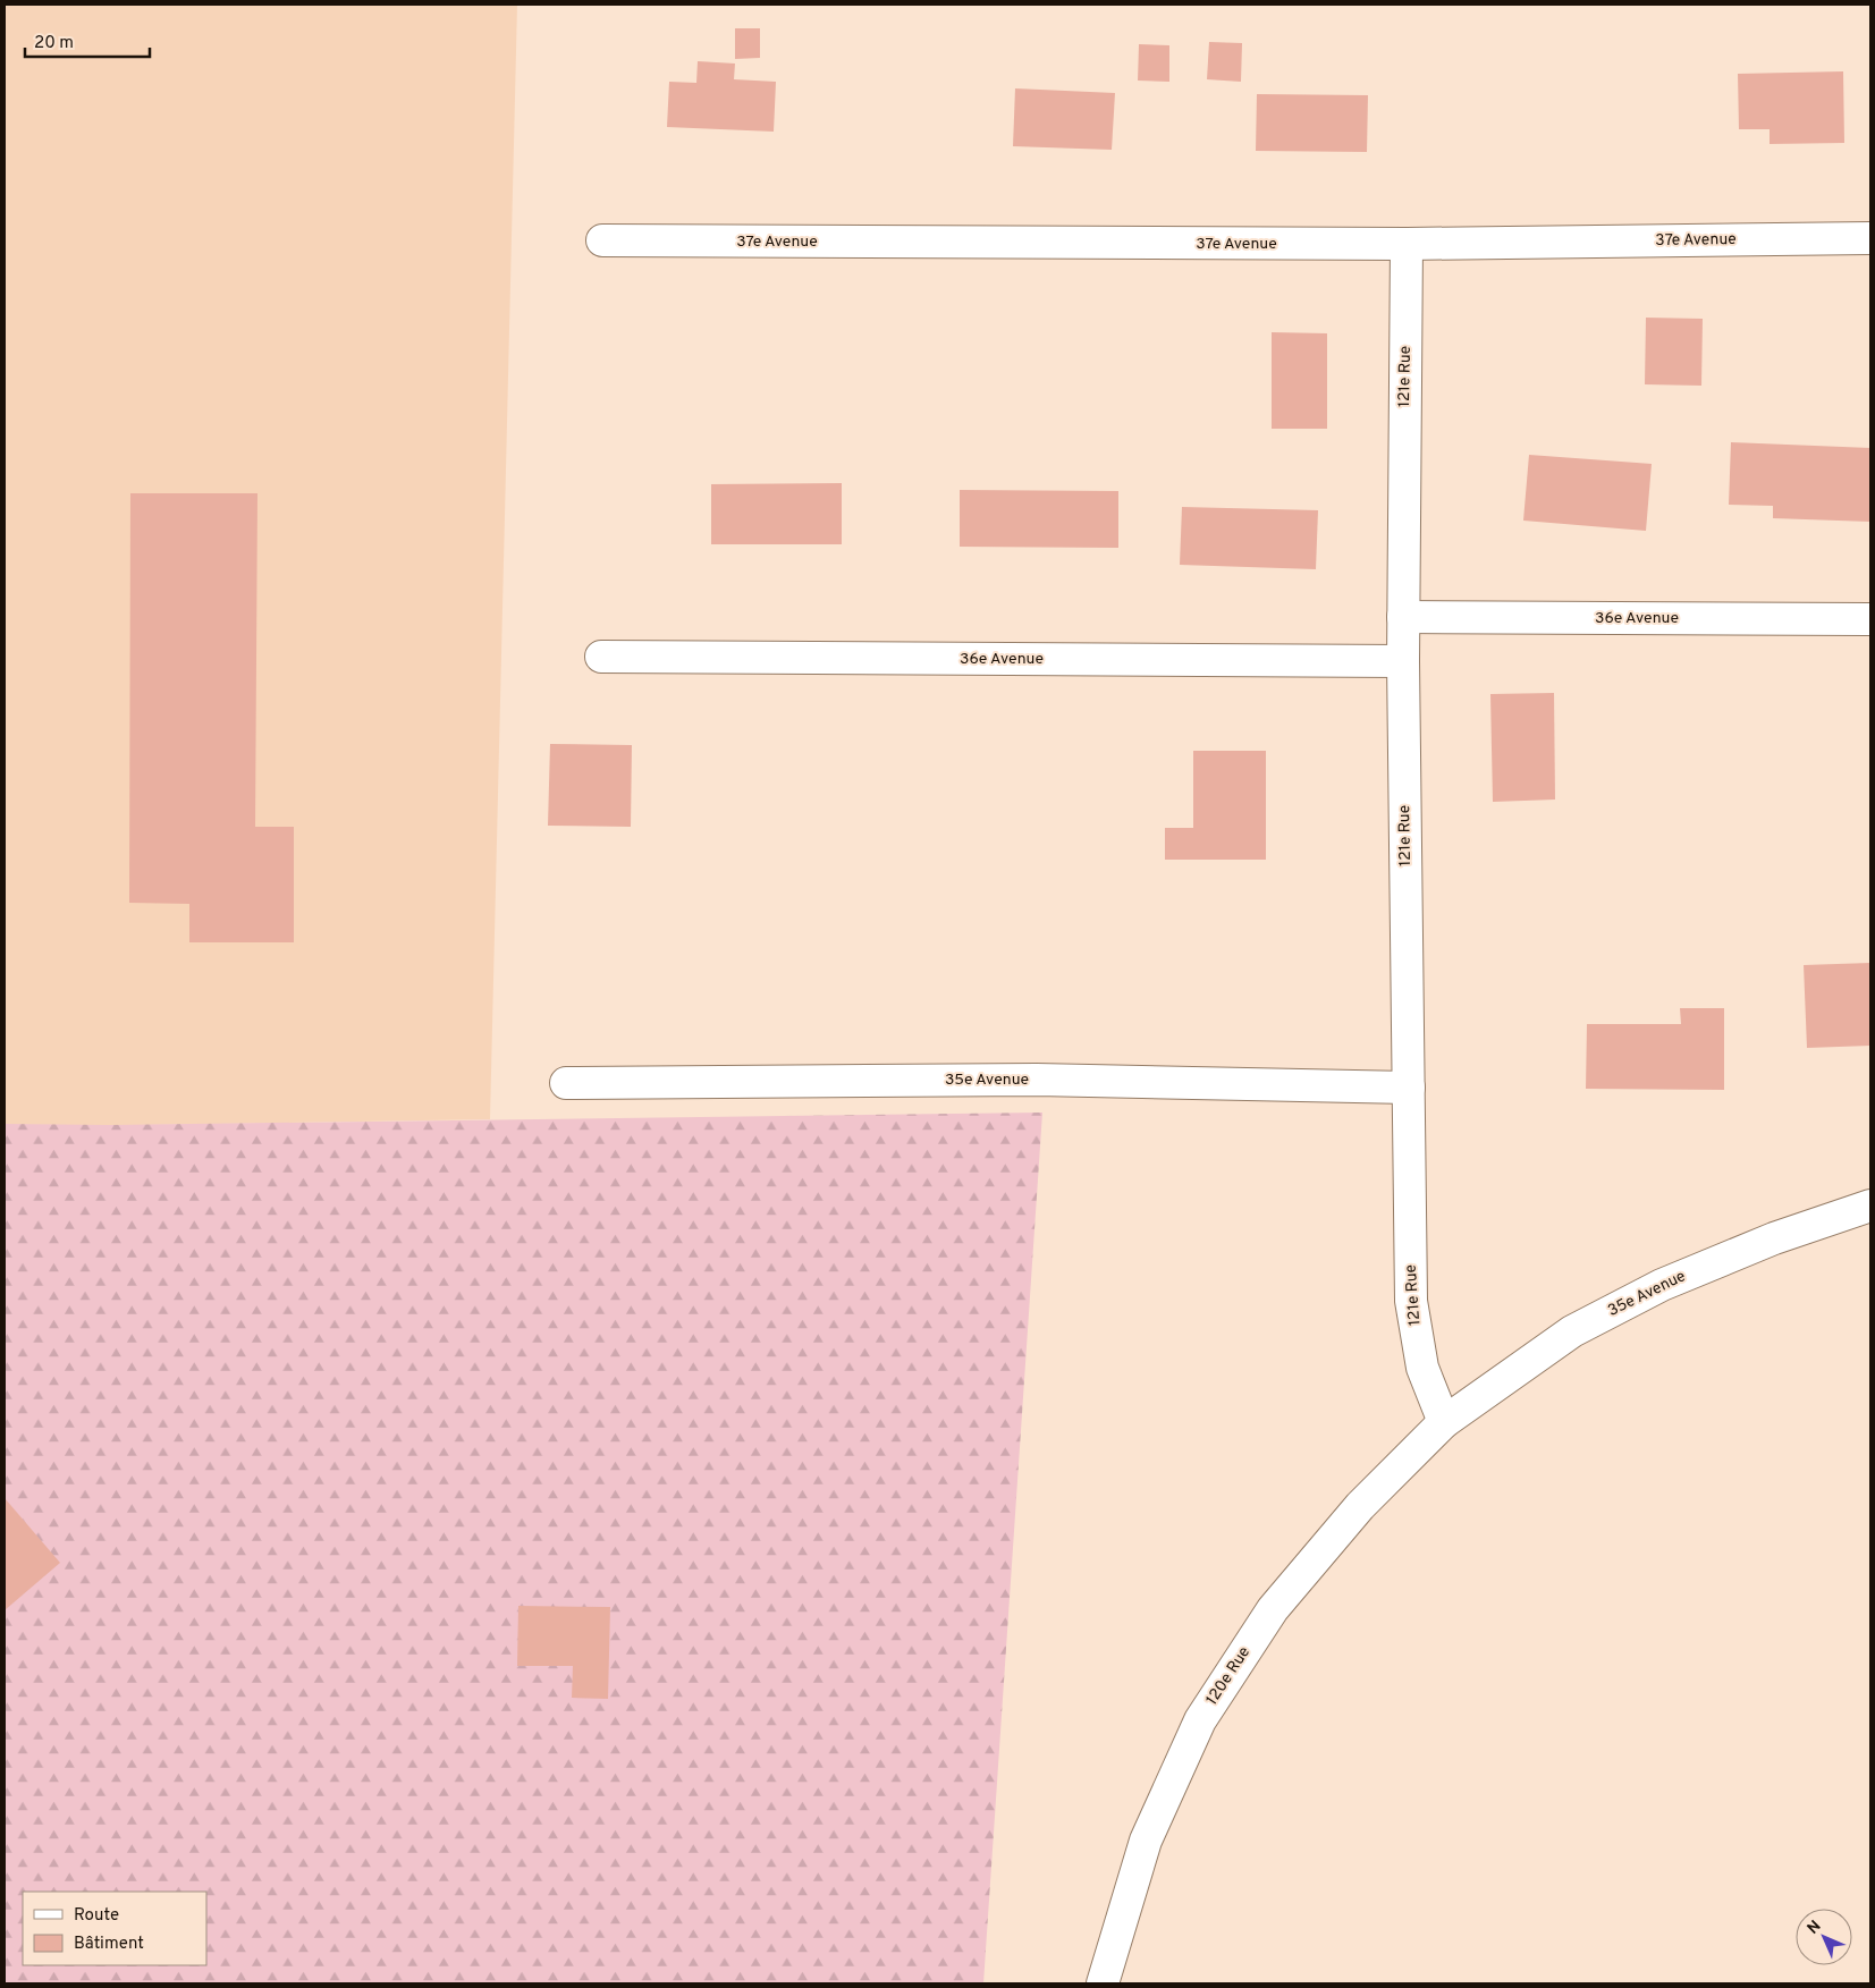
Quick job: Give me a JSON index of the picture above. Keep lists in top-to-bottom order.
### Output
{
  "streets": {
    "street": [
      "37e Avenue",
      "121e Rue",
      "36e Avenue",
      "35e Avenue",
      "120e Rue"
    ]
  },
  "crossings": [
    ["37e Avenue", "121e Rue"],
    ["121e Rue", "36e Avenue"],
    ["121e Rue", "35e Avenue"],
    ["121e Rue", "120e Rue"],
    ["35e Avenue", "120e Rue"]
  ],
  "legend": ["Route", "Bâtiment"],
  "scale_bar": "20 m",
  "north": "top left"
}
